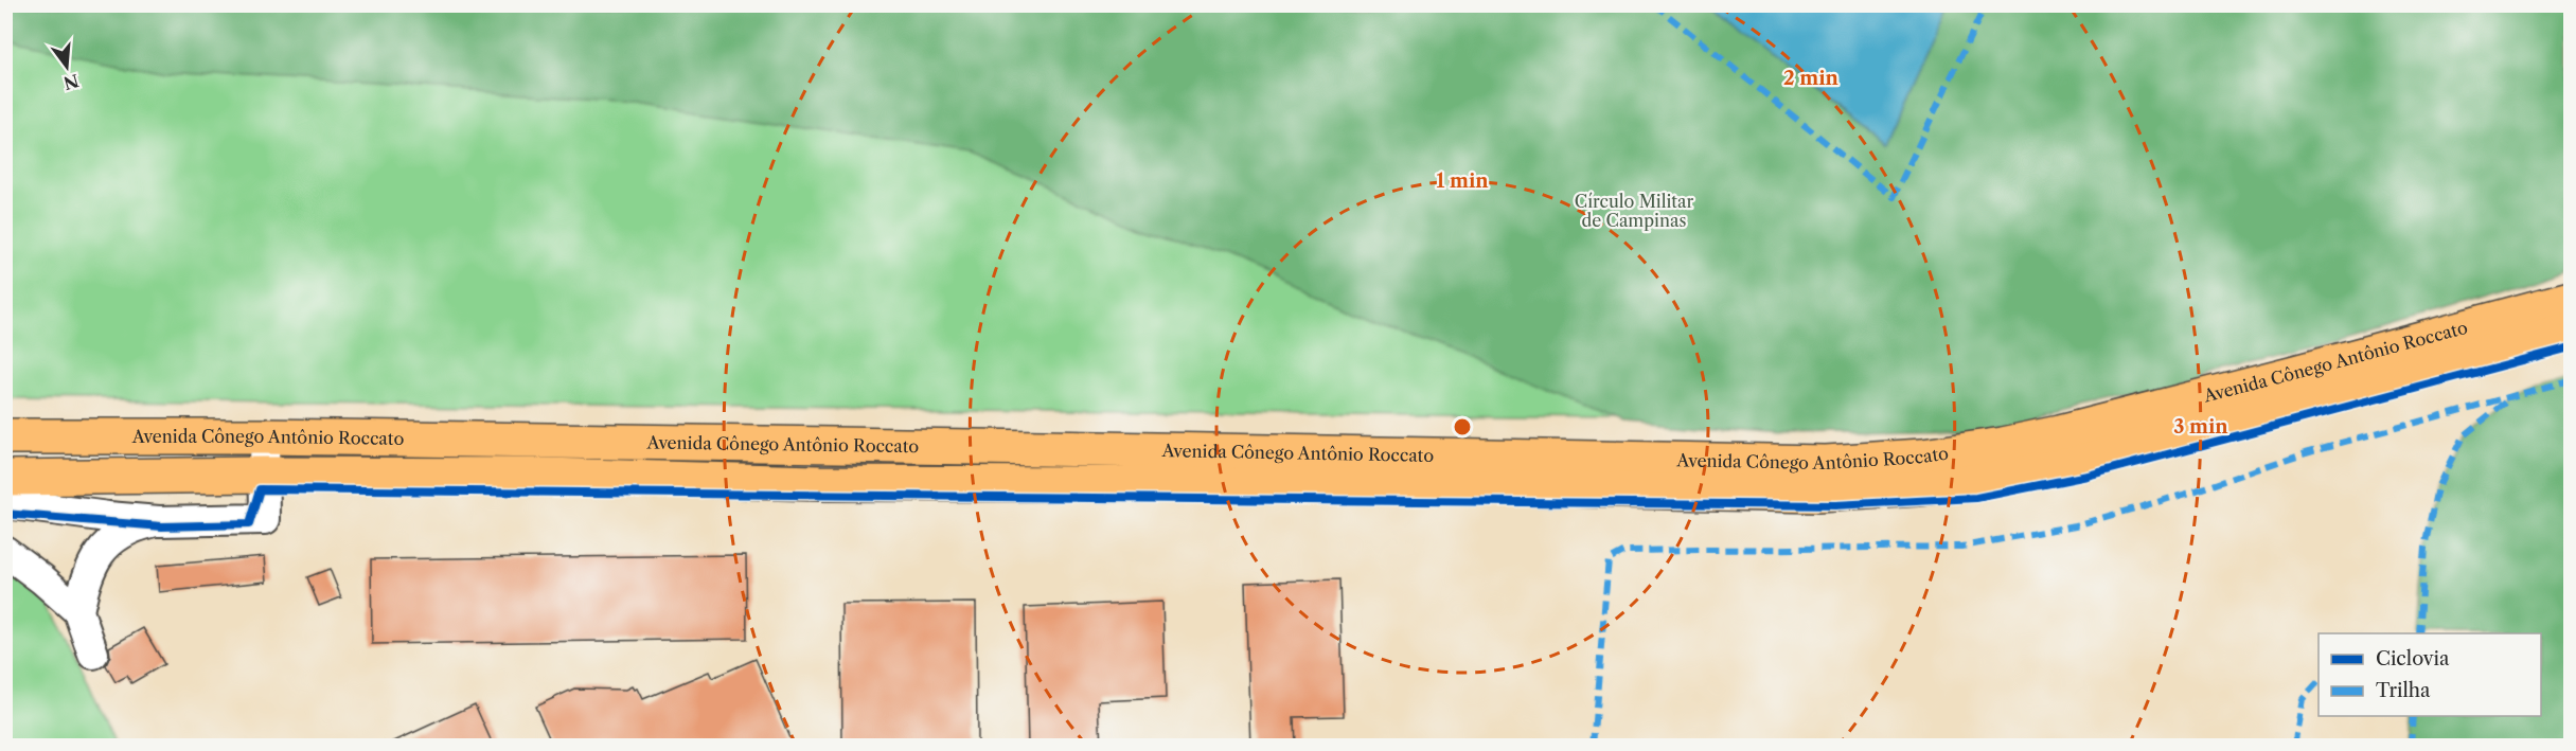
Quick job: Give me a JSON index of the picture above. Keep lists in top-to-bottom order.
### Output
{
  "streets": {
    "main road": ["Avenida Cônego Antônio Roccato"]
  },
  "parks": ["Círculo Militar de Campinas"],
  "legend": ["Ciclovia", "Trilha"],
  "north": "bottom",
  "rings": ["2 min", "1 min", "3 min"]
}
